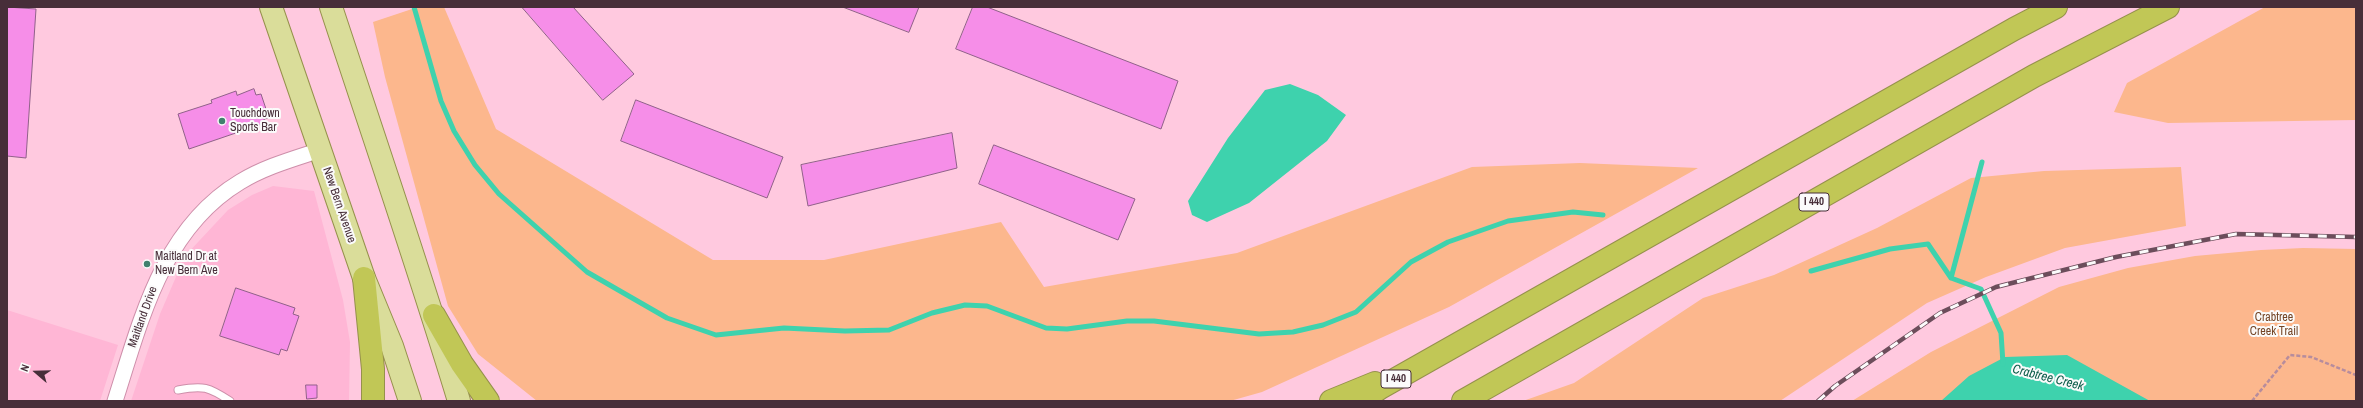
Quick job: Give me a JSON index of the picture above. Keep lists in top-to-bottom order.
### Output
{
  "streets": {
    "highway": ["I 440"],
    "main road": ["New Bern Avenue"],
    "street": ["Maitland Drive"]
  },
  "crossings": [
    ["New Bern Avenue", "Maitland Drive"]
  ],
  "water": ["Crabtree Creek"],
  "parks": ["Crabtree Creek Trail"],
  "places": ["Touchdown Sports Bar", "Maitland Dr at New Bern Ave"],
  "north": "left"
}
